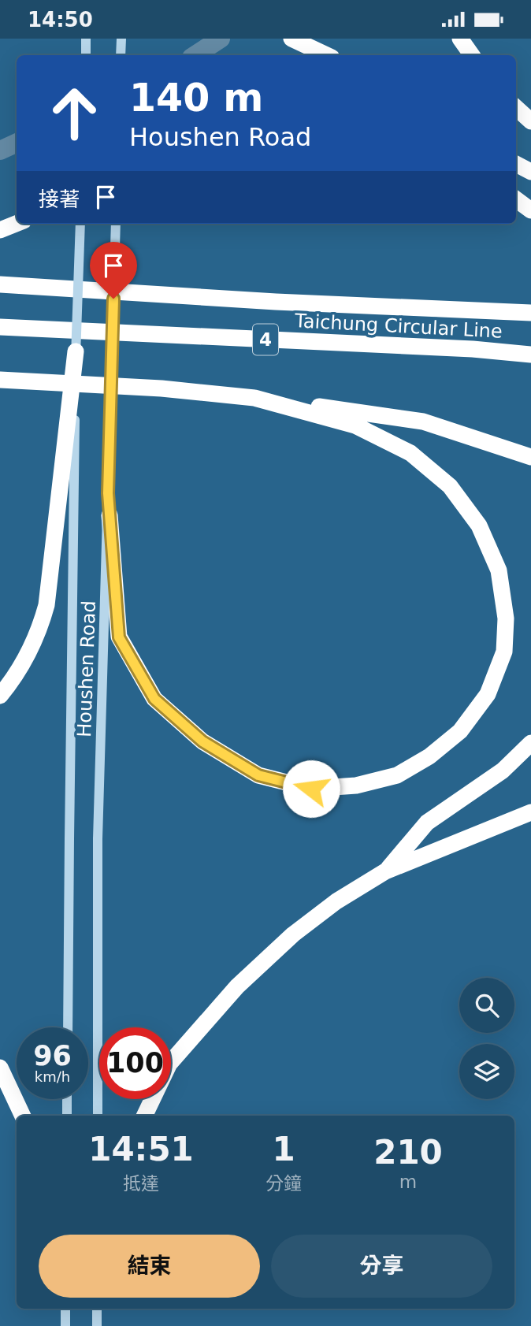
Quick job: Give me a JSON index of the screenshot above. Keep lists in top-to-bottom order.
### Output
{
  "streets": {
    "highway": ["Taichung Circular Line", "4"],
    "street": ["Houshen Road"]
  },
  "page": {
    "status": "14:50",
    "turn": ["140 m", "Houshen Road"],
    "then": "接著",
    "speed": "96 km/h",
    "limit": "100",
    "eta": [
      "14:51",
      "抵達",
      "1",
      "分鐘",
      "210",
      "m"
    ],
    "buttons": ["結束", "分享"]
  }
}
